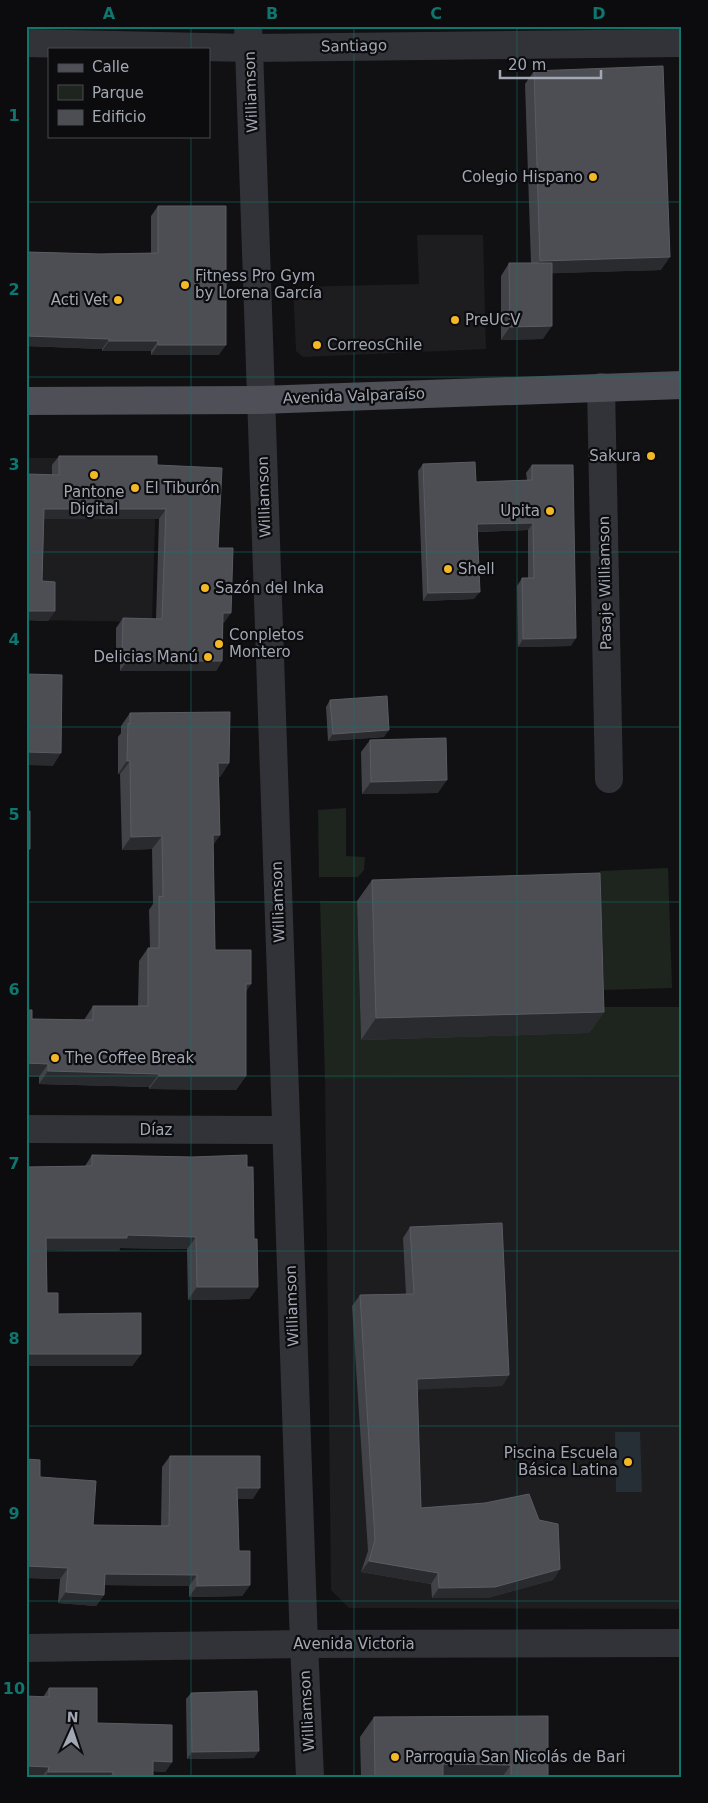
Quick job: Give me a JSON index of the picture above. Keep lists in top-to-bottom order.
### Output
{
  "streets": {
    "main road": ["Avenida Valparaíso"],
    "street": [
      "Santiago",
      "Williamson",
      "Pasaje Williamson",
      "Díaz",
      "Avenida Victoria"
    ]
  },
  "crossings": [
    ["Santiago", "Williamson"],
    ["Williamson", "Avenida Valparaíso"],
    ["Williamson", "Díaz"],
    ["Williamson", "Avenida Victoria"],
    ["Avenida Valparaíso", "Pasaje Williamson"]
  ],
  "places": [
    "Colegio Hispano",
    "Fitness Pro Gym by Lorena García",
    "Acti Vet",
    "PreUCV",
    "CorreosChile",
    "Sakura",
    "Pantone Digital",
    "El Tiburón",
    "Upita",
    "Shell",
    "Sazón del Inka",
    "Conpletos Montero",
    "Delicias Manú",
    "The Coffee Break",
    "Piscina Escuela Básica Latina",
    "Parroquia San Nicolás de Bari"
  ],
  "legend": ["Calle", "Parque", "Edificio"],
  "scale_bar": "20 m",
  "north": "top",
  "grid": {
    "columns": [
      "A",
      "B",
      "C",
      "D"
    ],
    "rows": [
      "1",
      "2",
      "3",
      "4",
      "5",
      "6",
      "7",
      "8",
      "9",
      "10"
    ]
  }
}
